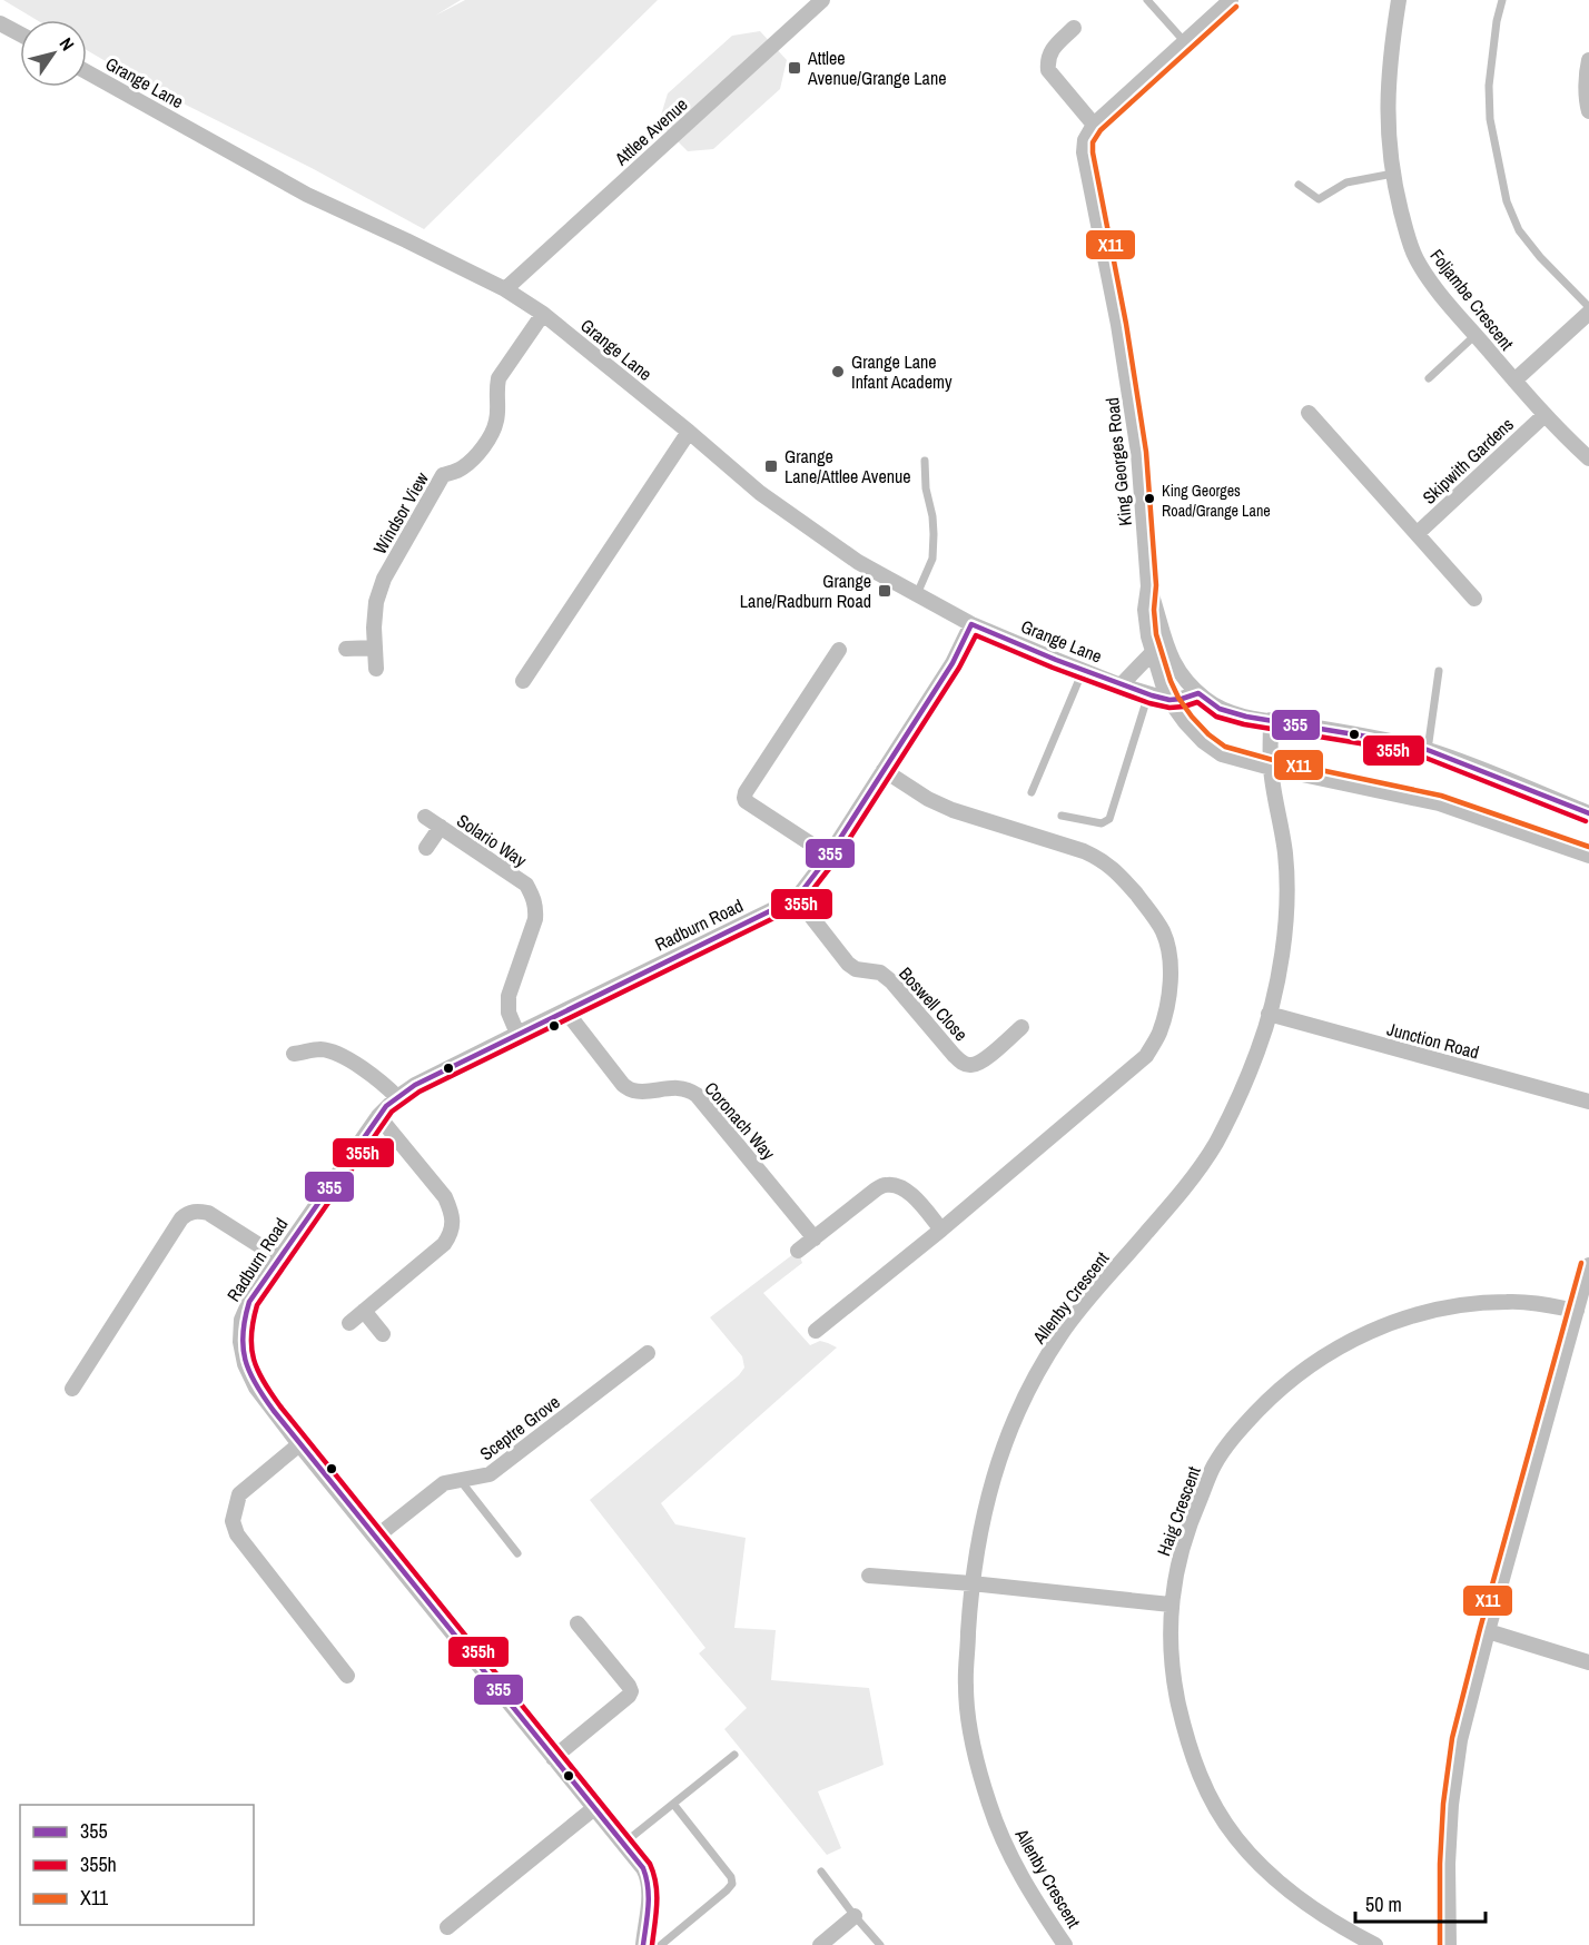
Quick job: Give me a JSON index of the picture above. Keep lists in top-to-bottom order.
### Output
{
  "streets": {
    "street": [
      "Grange Lane",
      "Attlee Avenue",
      "Foljambe Crescent",
      "Skipwith Gardens",
      "King Georges Road",
      "Windsor View",
      "Solario Way",
      "Radburn Road",
      "Boswell Close",
      "Junction Road",
      "Coronach Way",
      "Allenby Crescent",
      "Sceptre Grove",
      "Haig Crescent"
    ]
  },
  "crossings": [
    ["Grange Lane", "Attlee Avenue"],
    ["Grange Lane", "Windsor View"],
    ["Grange Lane", "Radburn Road"],
    ["Foljambe Crescent", "Skipwith Gardens"],
    ["Solario Way", "Radburn Road"],
    ["Radburn Road", "Boswell Close"],
    ["Radburn Road", "Coronach Way"],
    ["Radburn Road", "Sceptre Grove"],
    ["Junction Road", "Allenby Crescent"]
  ],
  "places": {
    "transit": ["Attlee Avenue/Grange Lane", "Grange Lane/Attlee Avenue", "Grange Lane/Radburn Road"],
    "other": ["Grange Lane Infant Academy", "King Georges Road/Grange Lane"]
  },
  "lines": ["transit line X11", "transit line 355", "transit line 355h"],
  "legend": ["355", "355h", "X11"],
  "scale_bar": "50 m",
  "north": "top right"
}
